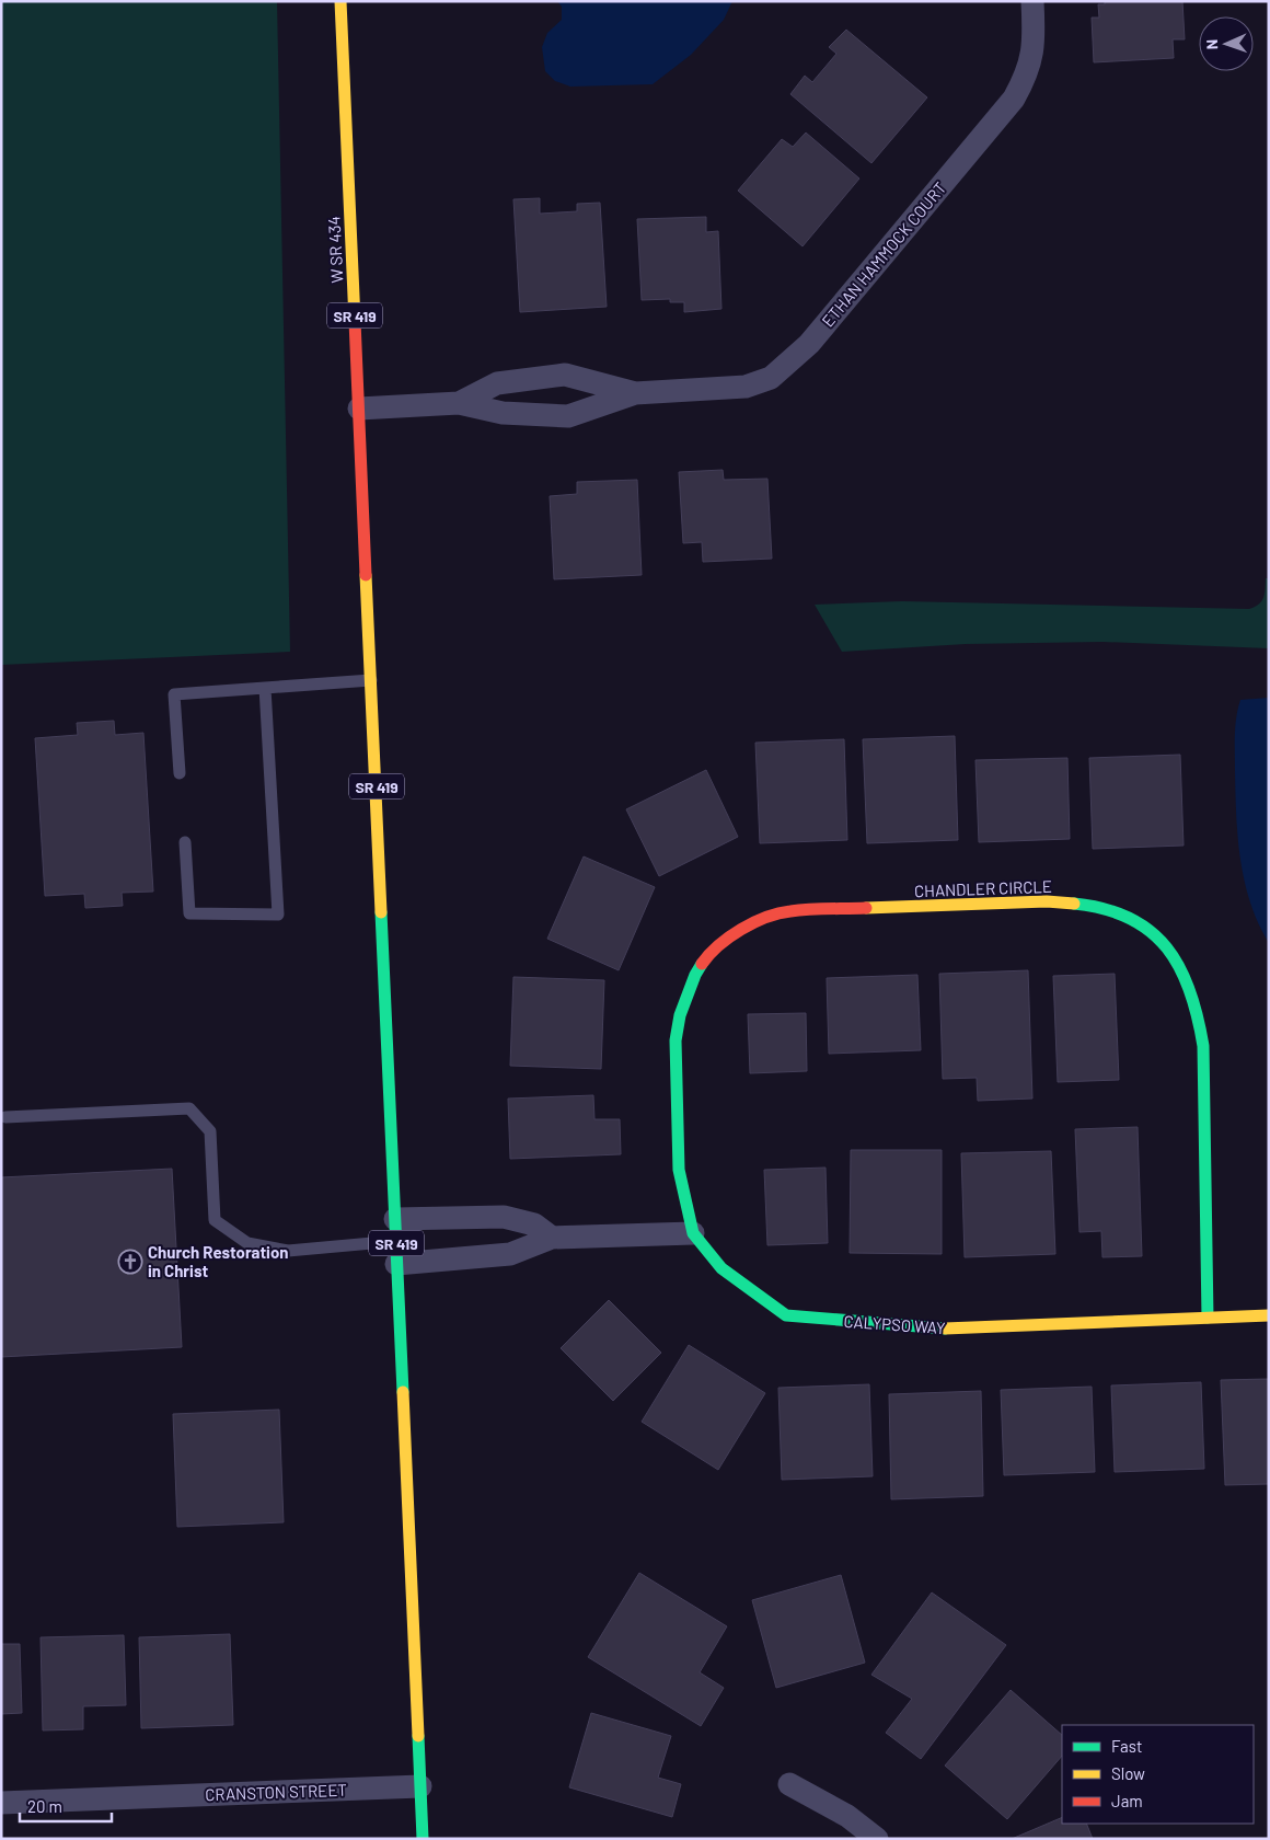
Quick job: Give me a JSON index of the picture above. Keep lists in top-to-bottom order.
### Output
{
  "streets": {
    "main road": [
      "W SR 434",
      "SR 419",
      "CHANDLER CIRCLE",
      "CALYPSO WAY"
    ],
    "street": ["ETHAN HAMMOCK COURT", "CRANSTON STREET"]
  },
  "crossings": [
    ["W SR 434", "ETHAN HAMMOCK COURT"],
    ["W SR 434", "SR 419"],
    ["SR 419", "CRANSTON STREET"],
    ["CHANDLER CIRCLE", "CALYPSO WAY"]
  ],
  "places": {
    "church": ["Church Restoration in Christ"]
  },
  "legend": ["Fast", "Slow", "Jam"],
  "scale_bar": "20 m",
  "north": "left"
}
